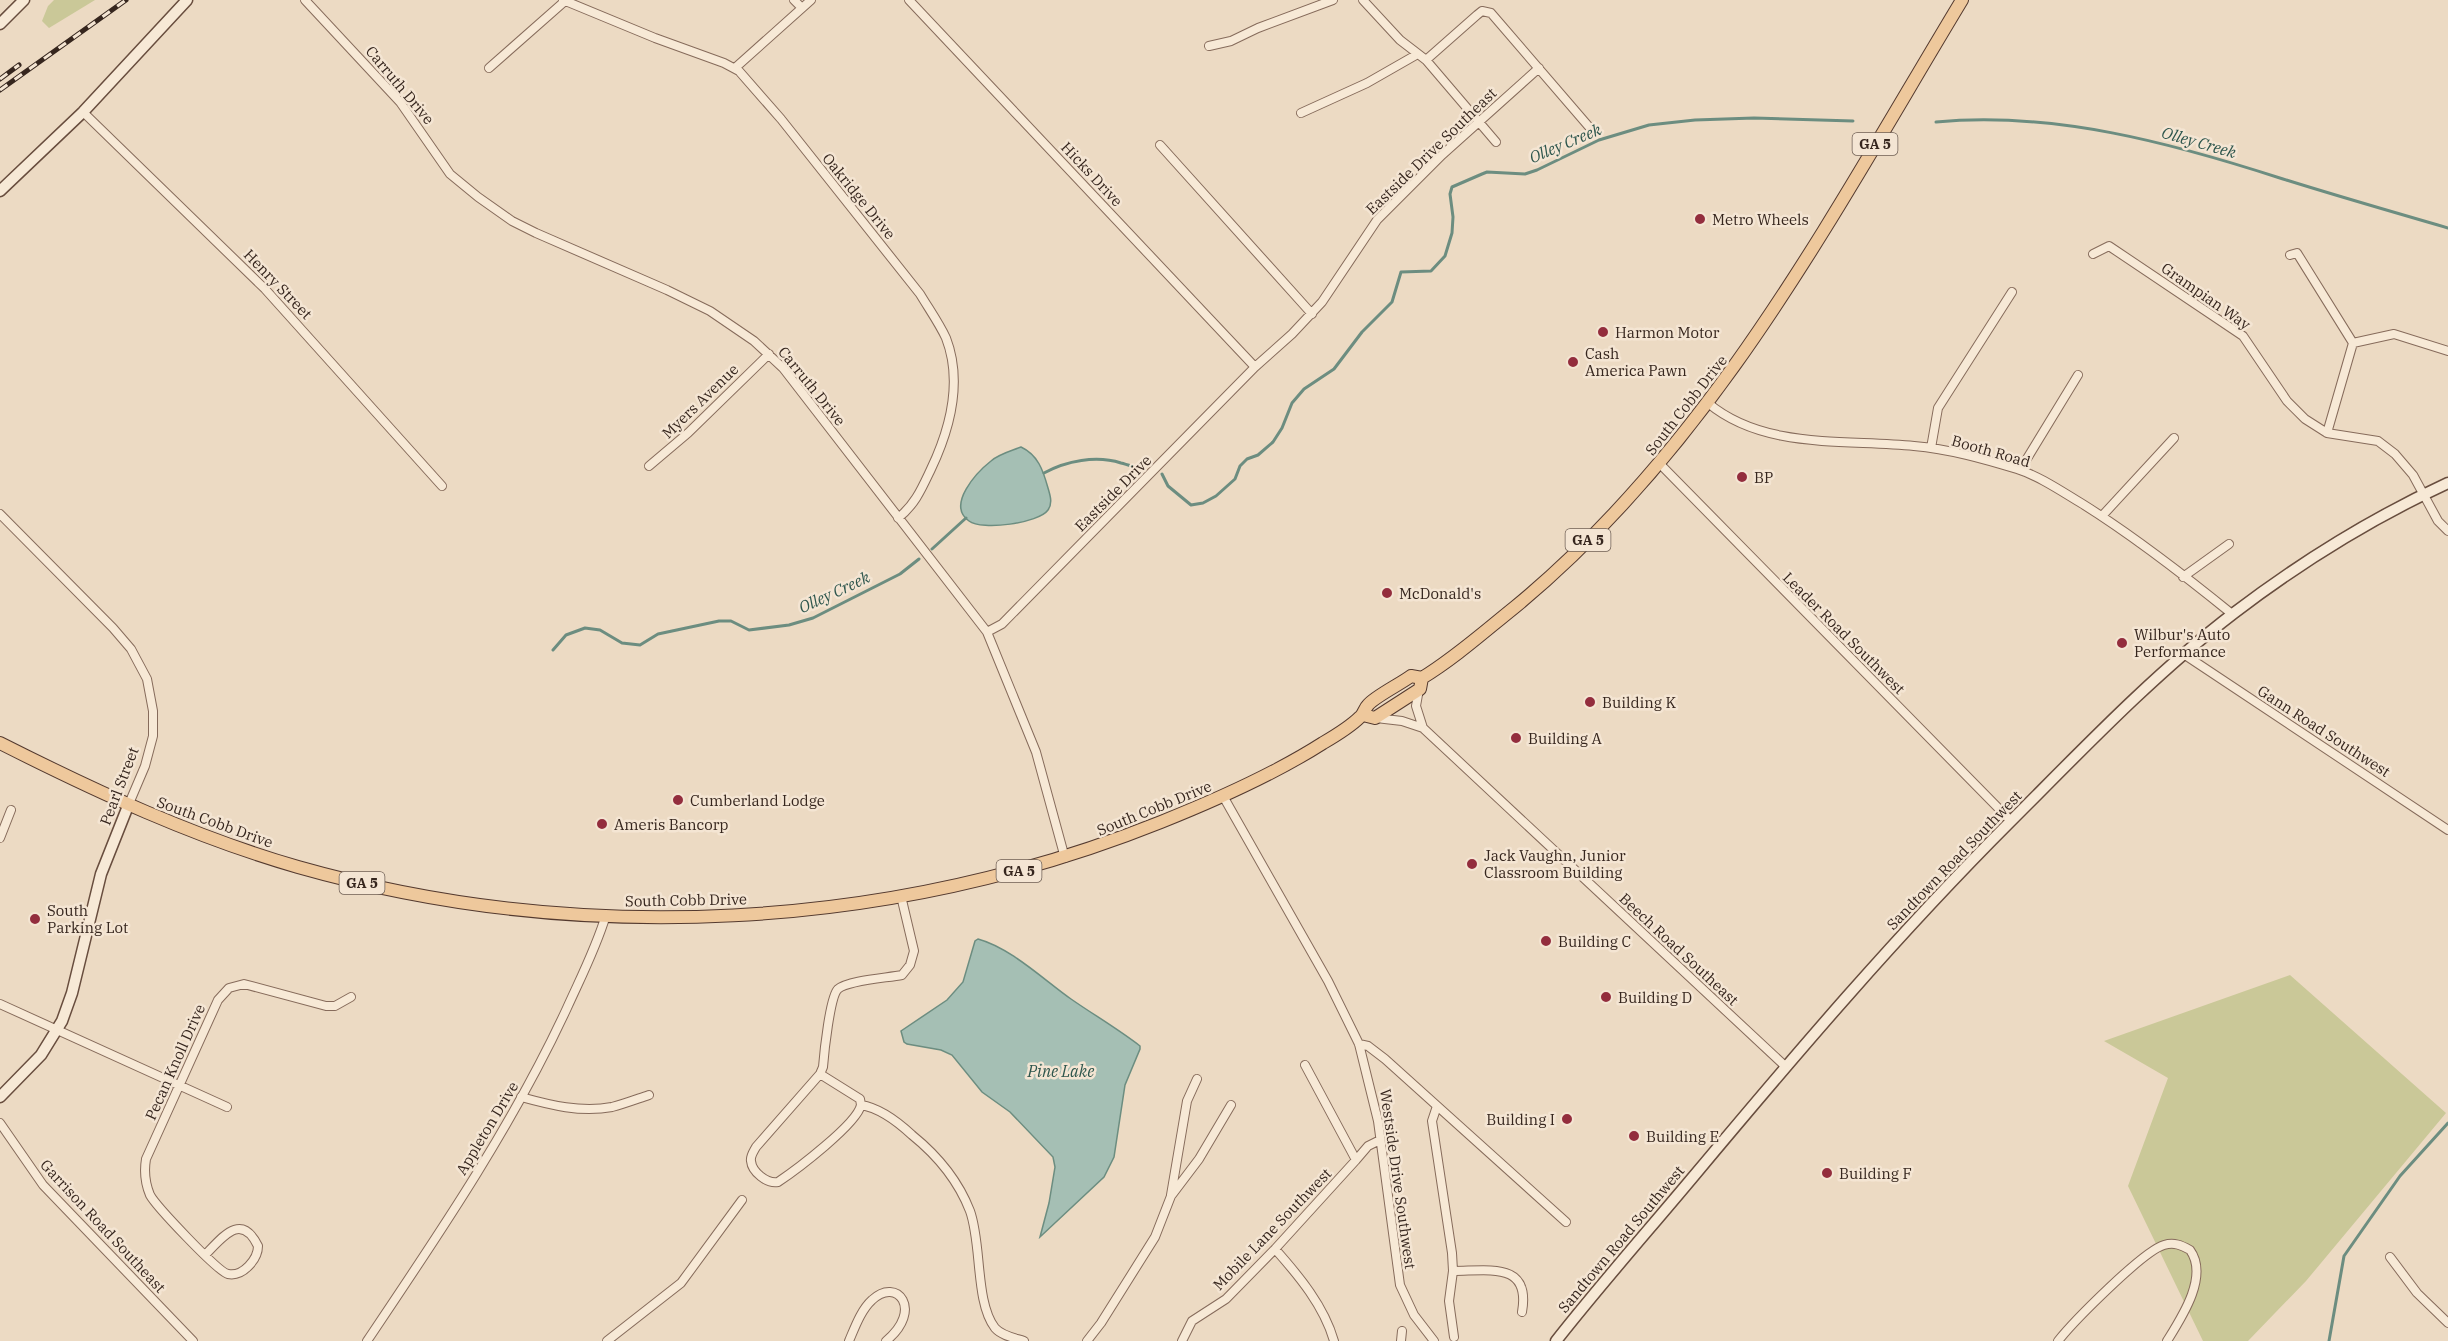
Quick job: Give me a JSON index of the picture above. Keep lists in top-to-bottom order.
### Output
{
  "streets": {
    "main road": ["GA 5", "South Cobb Drive"],
    "street": [
      "Carruth Drive",
      "Eastside Drive Southeast",
      "Hicks Drive",
      "Oakridge Drive",
      "Henry Street",
      "Grampian Way",
      "Myers Avenue",
      "Booth Road",
      "Eastside Drive",
      "Leader Road Southwest",
      "Gann Road Southwest",
      "Pearl Street",
      "Sandtown Road Southwest",
      "Beech Road Southeast",
      "Pecan Knoll Drive",
      "Appleton Drive",
      "Westside Drive Southwest",
      "Garrison Road Southeast",
      "Mobile Lane Southwest"
    ]
  },
  "crossings": [
    ["Carruth Drive", "Oakridge Drive"],
    ["Carruth Drive", "Myers Avenue"],
    ["Carruth Drive", "South Cobb Drive"],
    ["Carruth Drive", "Eastside Drive"],
    ["Eastside Drive Southeast", "Hicks Drive"],
    ["Eastside Drive Southeast", "Eastside Drive"],
    ["Hicks Drive", "Eastside Drive"],
    ["Grampian Way", "Sandtown Road Southwest"],
    ["South Cobb Drive", "Booth Road"],
    ["South Cobb Drive", "Leader Road Southwest"],
    ["South Cobb Drive", "Pearl Street"],
    ["South Cobb Drive", "Beech Road Southeast"],
    ["South Cobb Drive", "Appleton Drive"],
    ["South Cobb Drive", "Westside Drive Southwest"],
    ["Booth Road", "Sandtown Road Southwest"],
    ["Leader Road Southwest", "Sandtown Road Southwest"],
    ["Gann Road Southwest", "Sandtown Road Southwest"],
    ["Sandtown Road Southwest", "Beech Road Southeast"],
    ["Westside Drive Southwest", "Mobile Lane Southwest"]
  ],
  "water": ["Olley Creek", "Pine Lake"],
  "places": [
    "Metro Wheels",
    "Harmon Motor",
    "Cash America Pawn",
    "BP",
    "McDonald's",
    "Wilbur's Auto Performance",
    "Building K",
    "Building A",
    "Cumberland Lodge",
    "Ameris Bancorp",
    "Jack Vaughn, Junior Classroom Building",
    "South Parking Lot",
    "Building C",
    "Building D",
    "Building I",
    "Building E",
    "Building F"
  ]
}
